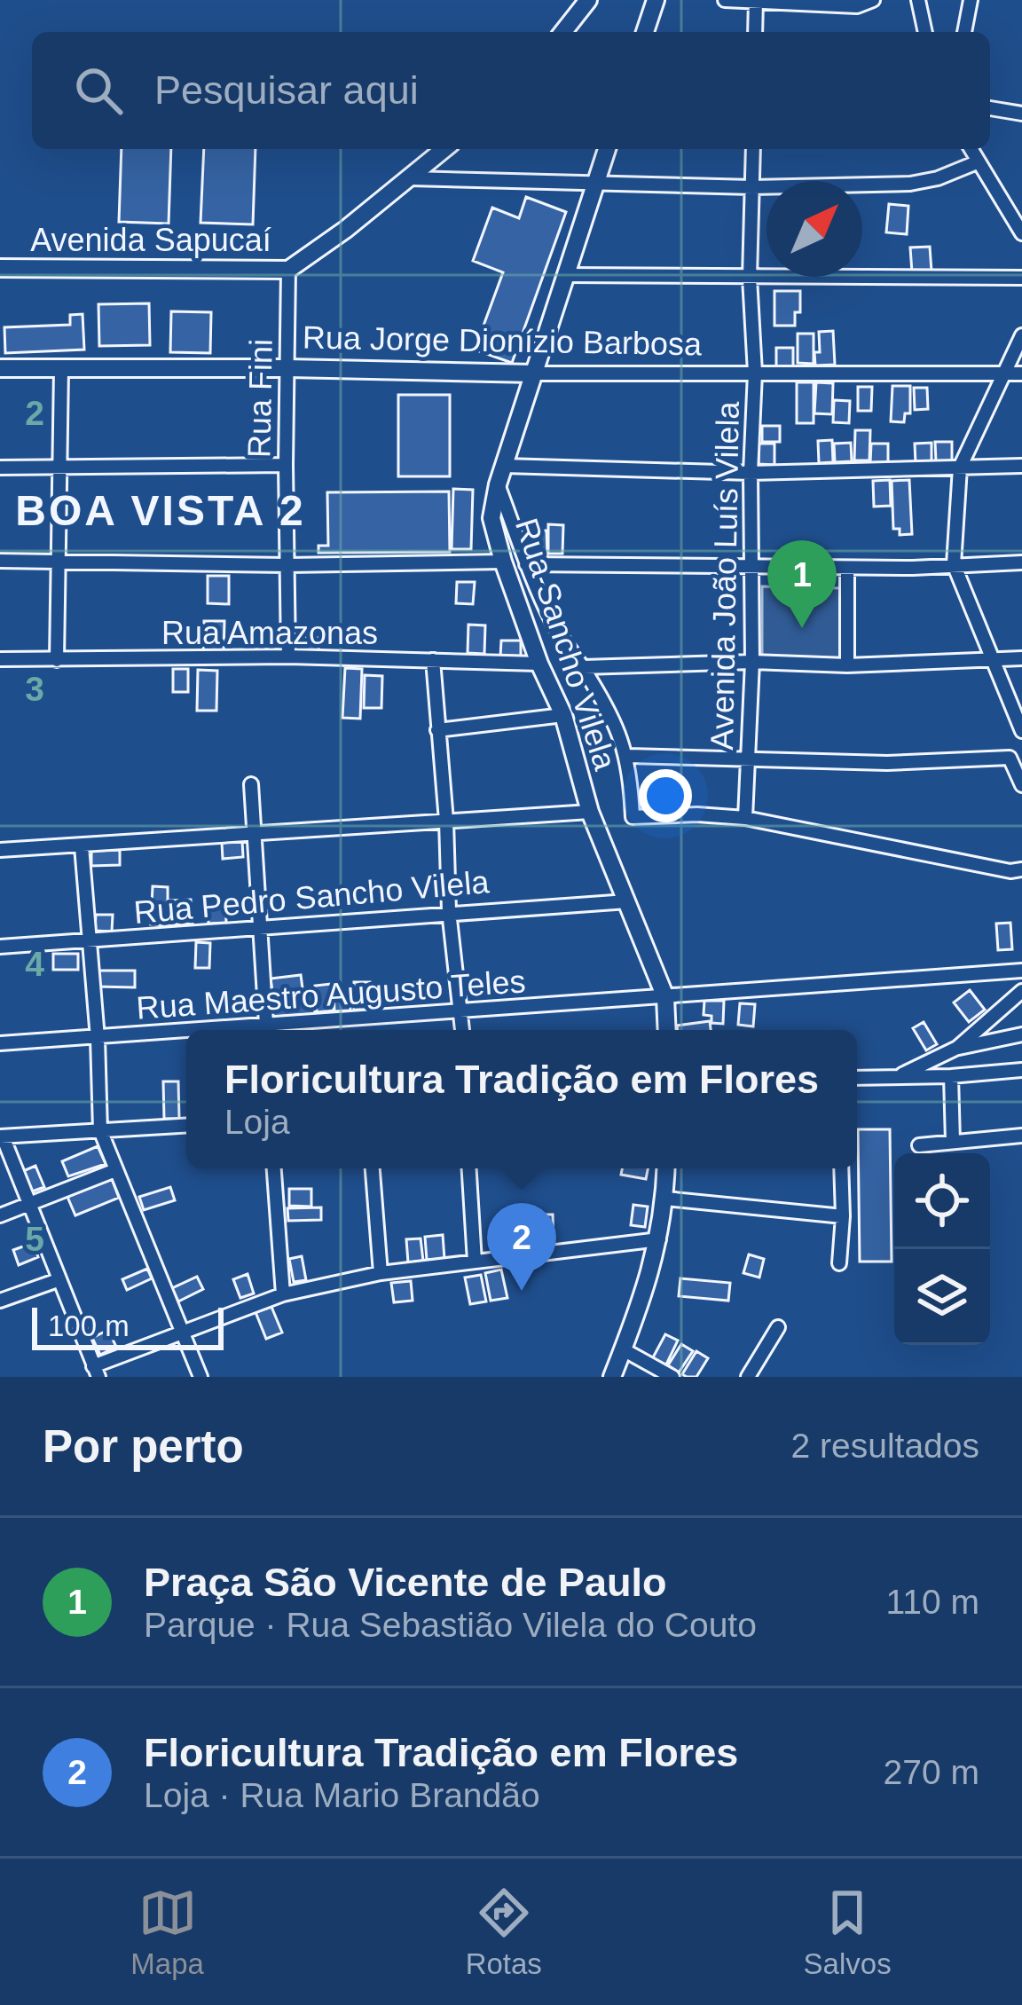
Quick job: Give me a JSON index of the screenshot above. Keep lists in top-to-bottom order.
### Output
{
  "streets": {
    "main road": ["Avenida Sapucaí", "Rua Jorge Dionízio Barbosa", "Rua Sancho Vilela"],
    "street": [
      "Rua Fini",
      "Avenida João Luís Vilela",
      "Rua Amazonas",
      "Rua Pedro Sancho Vilela",
      "Rua Maestro Augusto Teles"
    ]
  },
  "crossings": [
    ["Avenida Sapucaí", "Rua Fini"],
    ["Rua Jorge Dionízio Barbosa", "Rua Fini"],
    ["Rua Jorge Dionízio Barbosa", "Avenida João Luís Vilela"],
    ["Rua Jorge Dionízio Barbosa", "Rua Sancho Vilela"],
    ["Rua Fini", "Rua Amazonas"],
    ["Rua Amazonas", "Rua Sancho Vilela"],
    ["Rua Sancho Vilela", "Rua Pedro Sancho Vilela"],
    ["Rua Sancho Vilela", "Rua Maestro Augusto Teles"]
  ],
  "districts": ["BOA VISTA 2"],
  "scale_bar": "100 m",
  "north": "top right",
  "page": {
    "search": "Pesquisar aqui",
    "pins": ["1", "2"],
    "popup": ["Floricultura Tradição em Flores", "Loja"],
    "scale": "100 m",
    "heading": ["Por perto", "2 resultados"],
    "list": [
      {
        "mark": "1",
        "name": "Praça São Vicente de Paulo",
        "note": "Parque · Rua Sebastião Vilela do Couto",
        "value": "110 m"
      },
      {
        "mark": "2",
        "name": "Floricultura Tradição em Flores",
        "note": "Loja · Rua Mario Brandão",
        "value": "270 m"
      }
    ],
    "nav": ["Mapa", "Rotas", "Salvos"]
  },
  "grid": {
    "rows": [
      "2",
      "3",
      "4",
      "5"
    ]
  }
}
